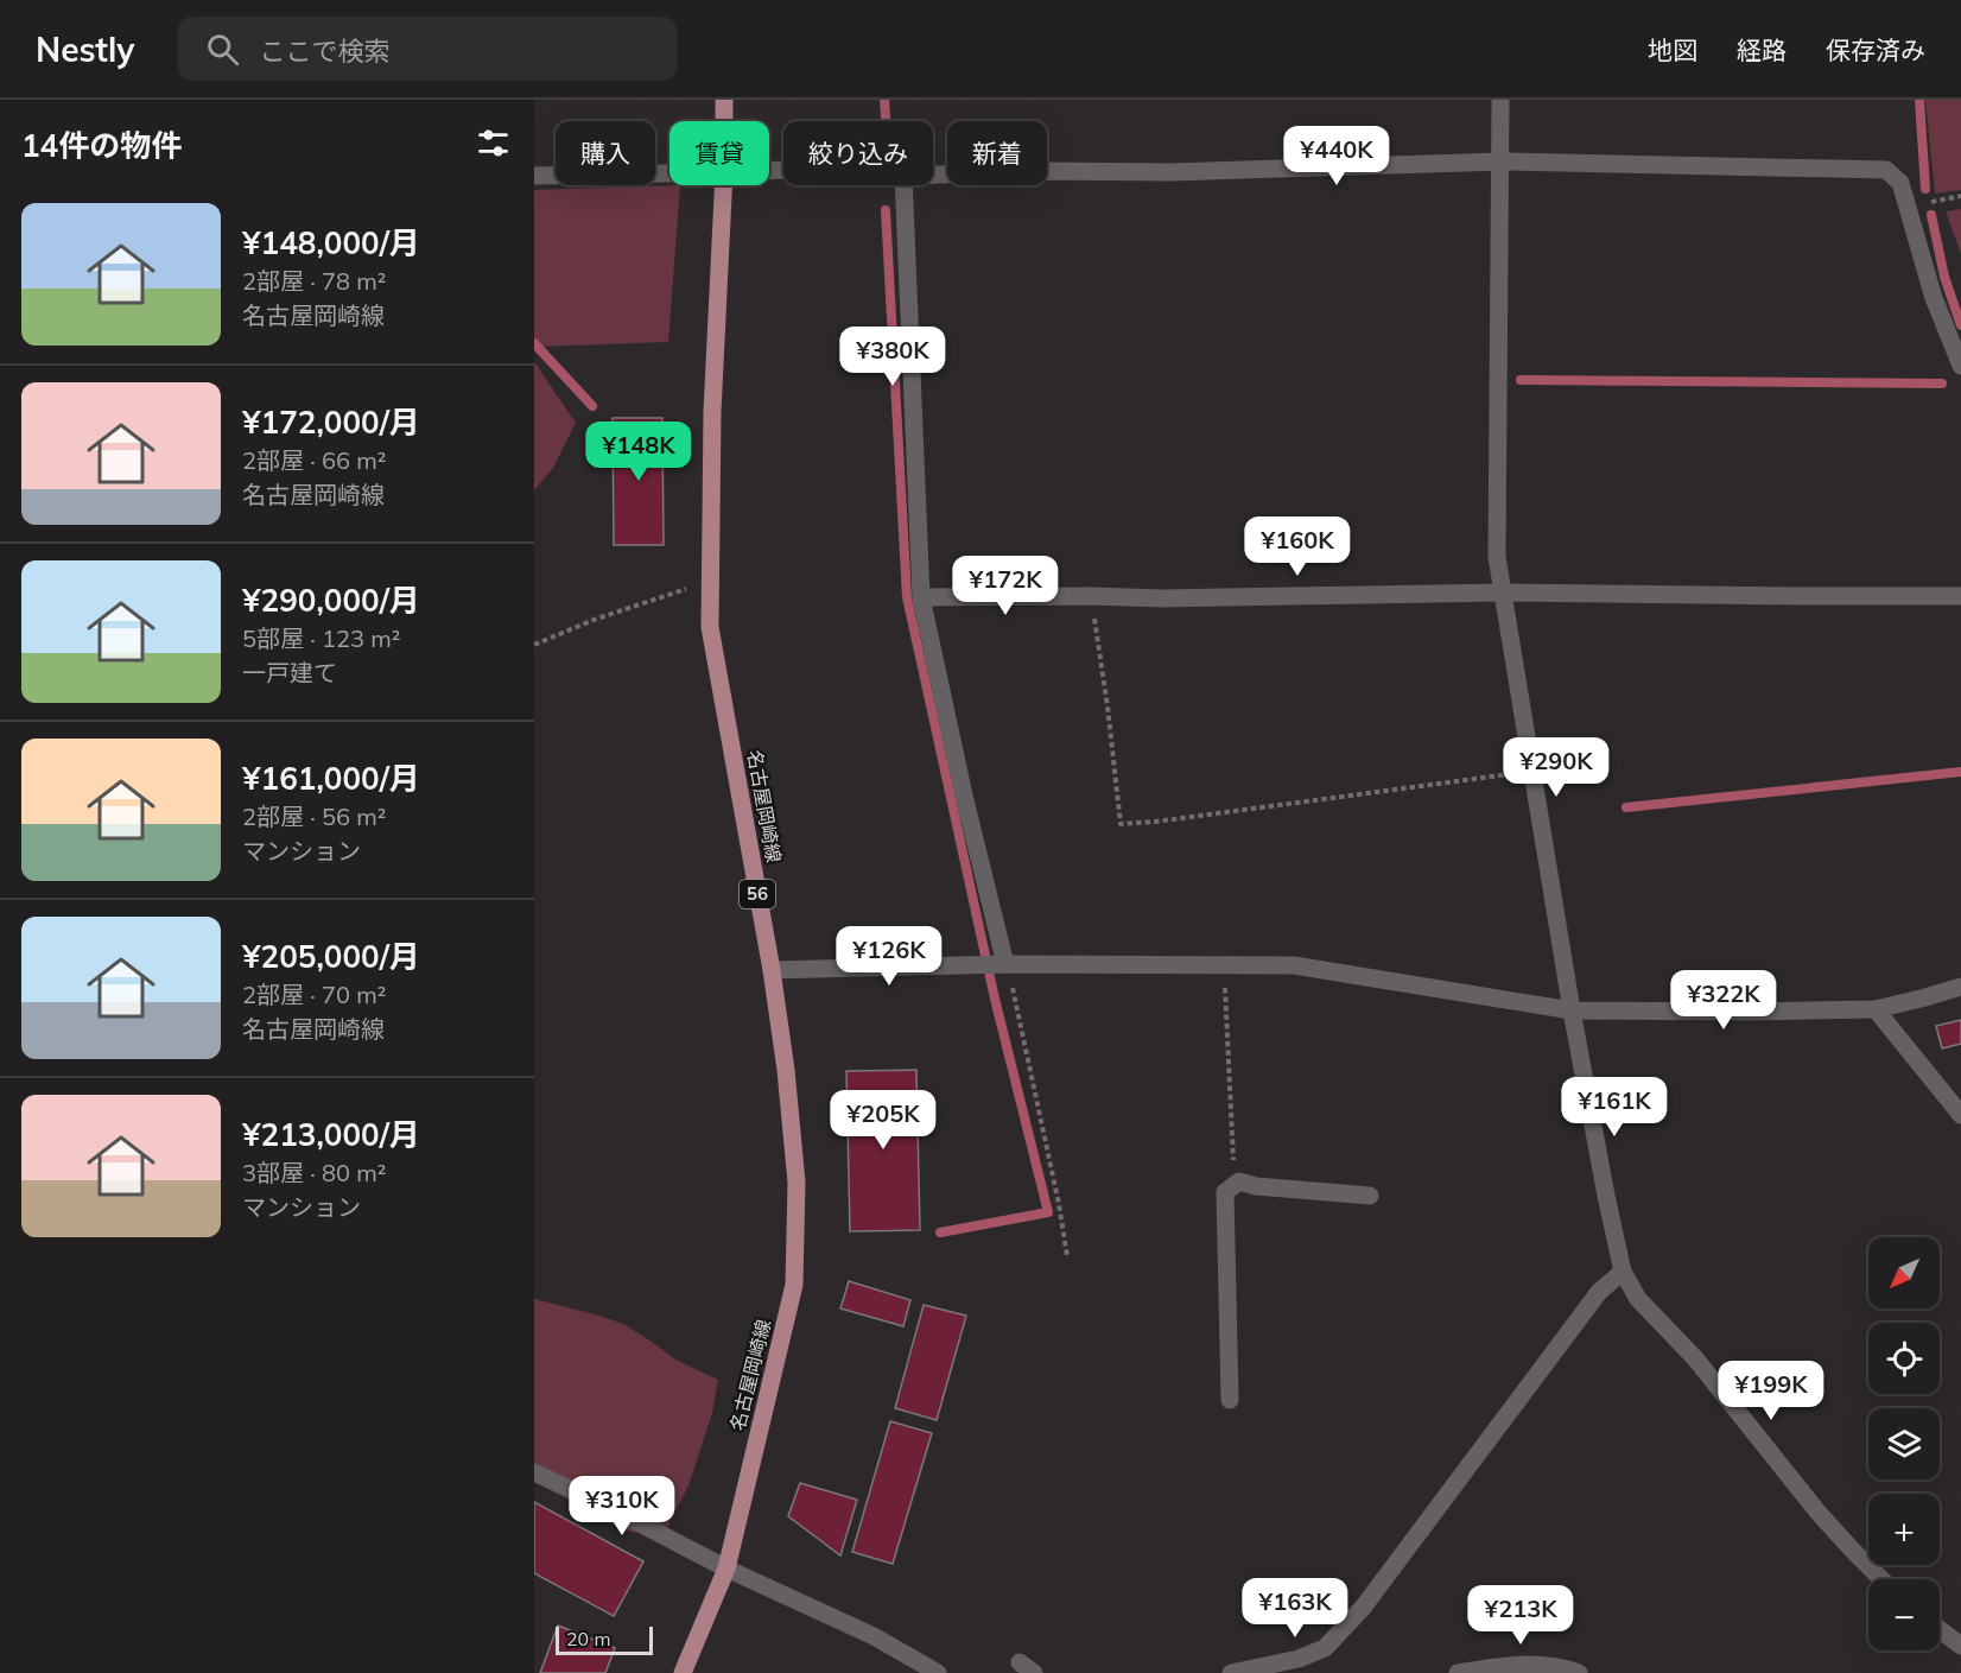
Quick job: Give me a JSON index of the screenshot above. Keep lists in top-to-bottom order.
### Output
{
  "streets": {
    "main road": ["名古屋岡崎線", "56"]
  },
  "scale_bar": "20 m",
  "north": "bottom left",
  "page": {
    "header": "Nestly",
    "search": "ここで検索",
    "nav": ["地図", "経路", "保存済み"],
    "heading": "14件の物件",
    "chip": [
      "購入",
      "賃貸",
      "絞り込み",
      "新着"
    ],
    "price": [
      "¥440K",
      "¥380K",
      "¥148K",
      "¥160K",
      "¥172K",
      "¥290K",
      "¥126K",
      "¥322K",
      "¥161K",
      "¥205K",
      "¥199K",
      "¥310K",
      "¥163K",
      "¥213K"
    ],
    "list": [
      {
        "name": "¥148,000/月",
        "note": "2部屋 · 78 m² · 名古屋岡崎線"
      },
      {
        "name": "¥172,000/月",
        "note": "2部屋 · 66 m² · 名古屋岡崎線"
      },
      {
        "name": "¥290,000/月",
        "note": "5部屋 · 123 m² · 一戸建て"
      },
      {
        "name": "¥161,000/月",
        "note": "2部屋 · 56 m² · マンション"
      },
      {
        "name": "¥205,000/月",
        "note": "2部屋 · 70 m² · 名古屋岡崎線"
      },
      {
        "name": "¥213,000/月",
        "note": "3部屋 · 80 m² · マンション"
      }
    ],
    "map_buttons": ["+", "−"],
    "scale": "20 m"
  }
}
